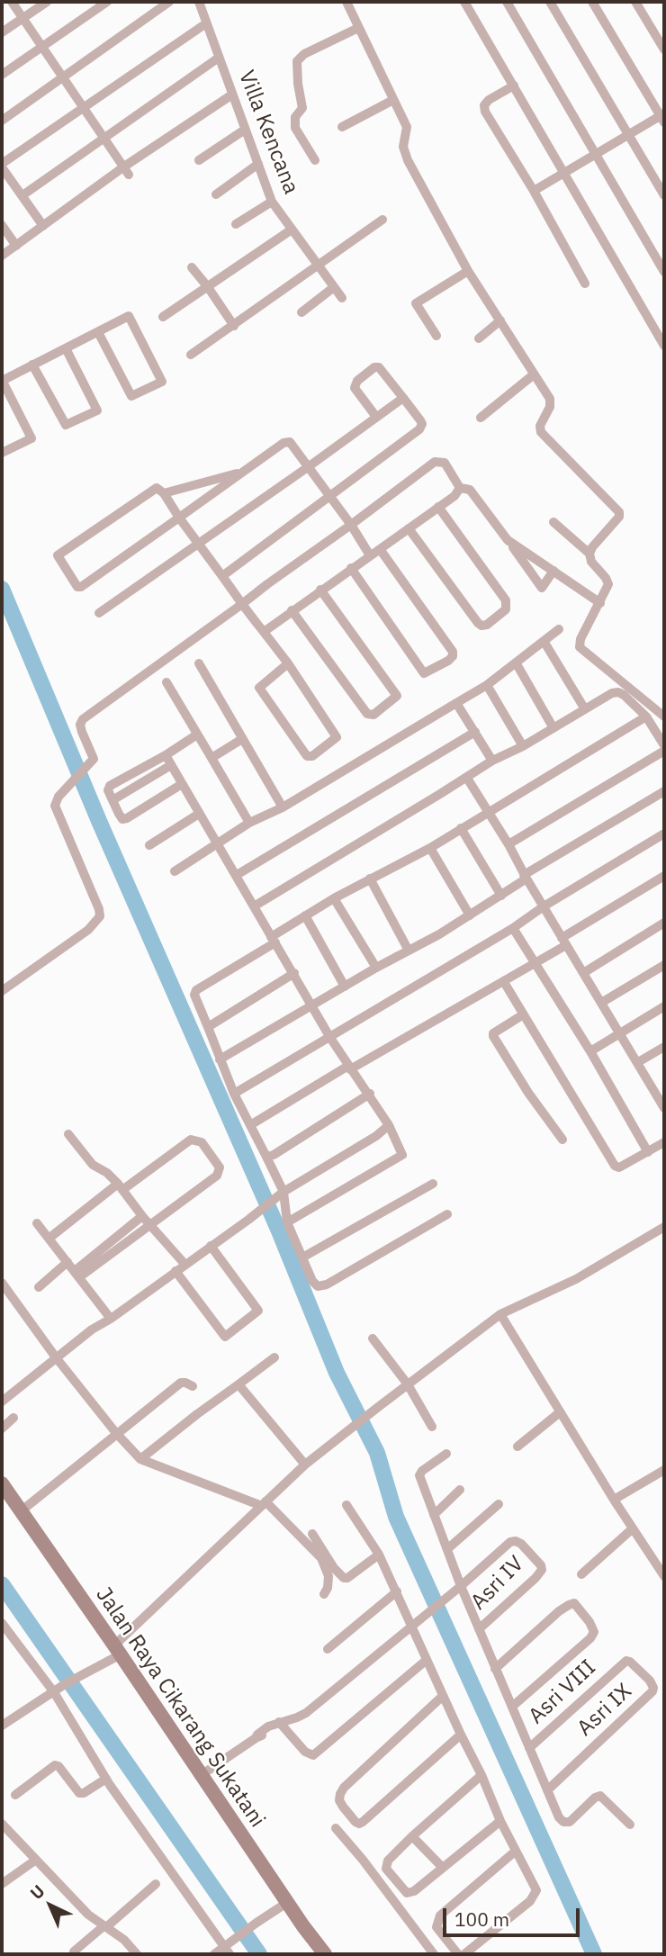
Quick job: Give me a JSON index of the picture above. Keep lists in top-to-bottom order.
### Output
{
  "streets": {
    "main road": ["Jalan Raya Cikarang Sukatani"],
    "street": [
      "Villa Kencana",
      "Asri IV",
      "Asri VIII",
      "Asri IX"
    ]
  },
  "crossings": [
    ["Asri VIII", "Asri IX"]
  ],
  "scale_bar": "100 m",
  "north": "top left"
}
